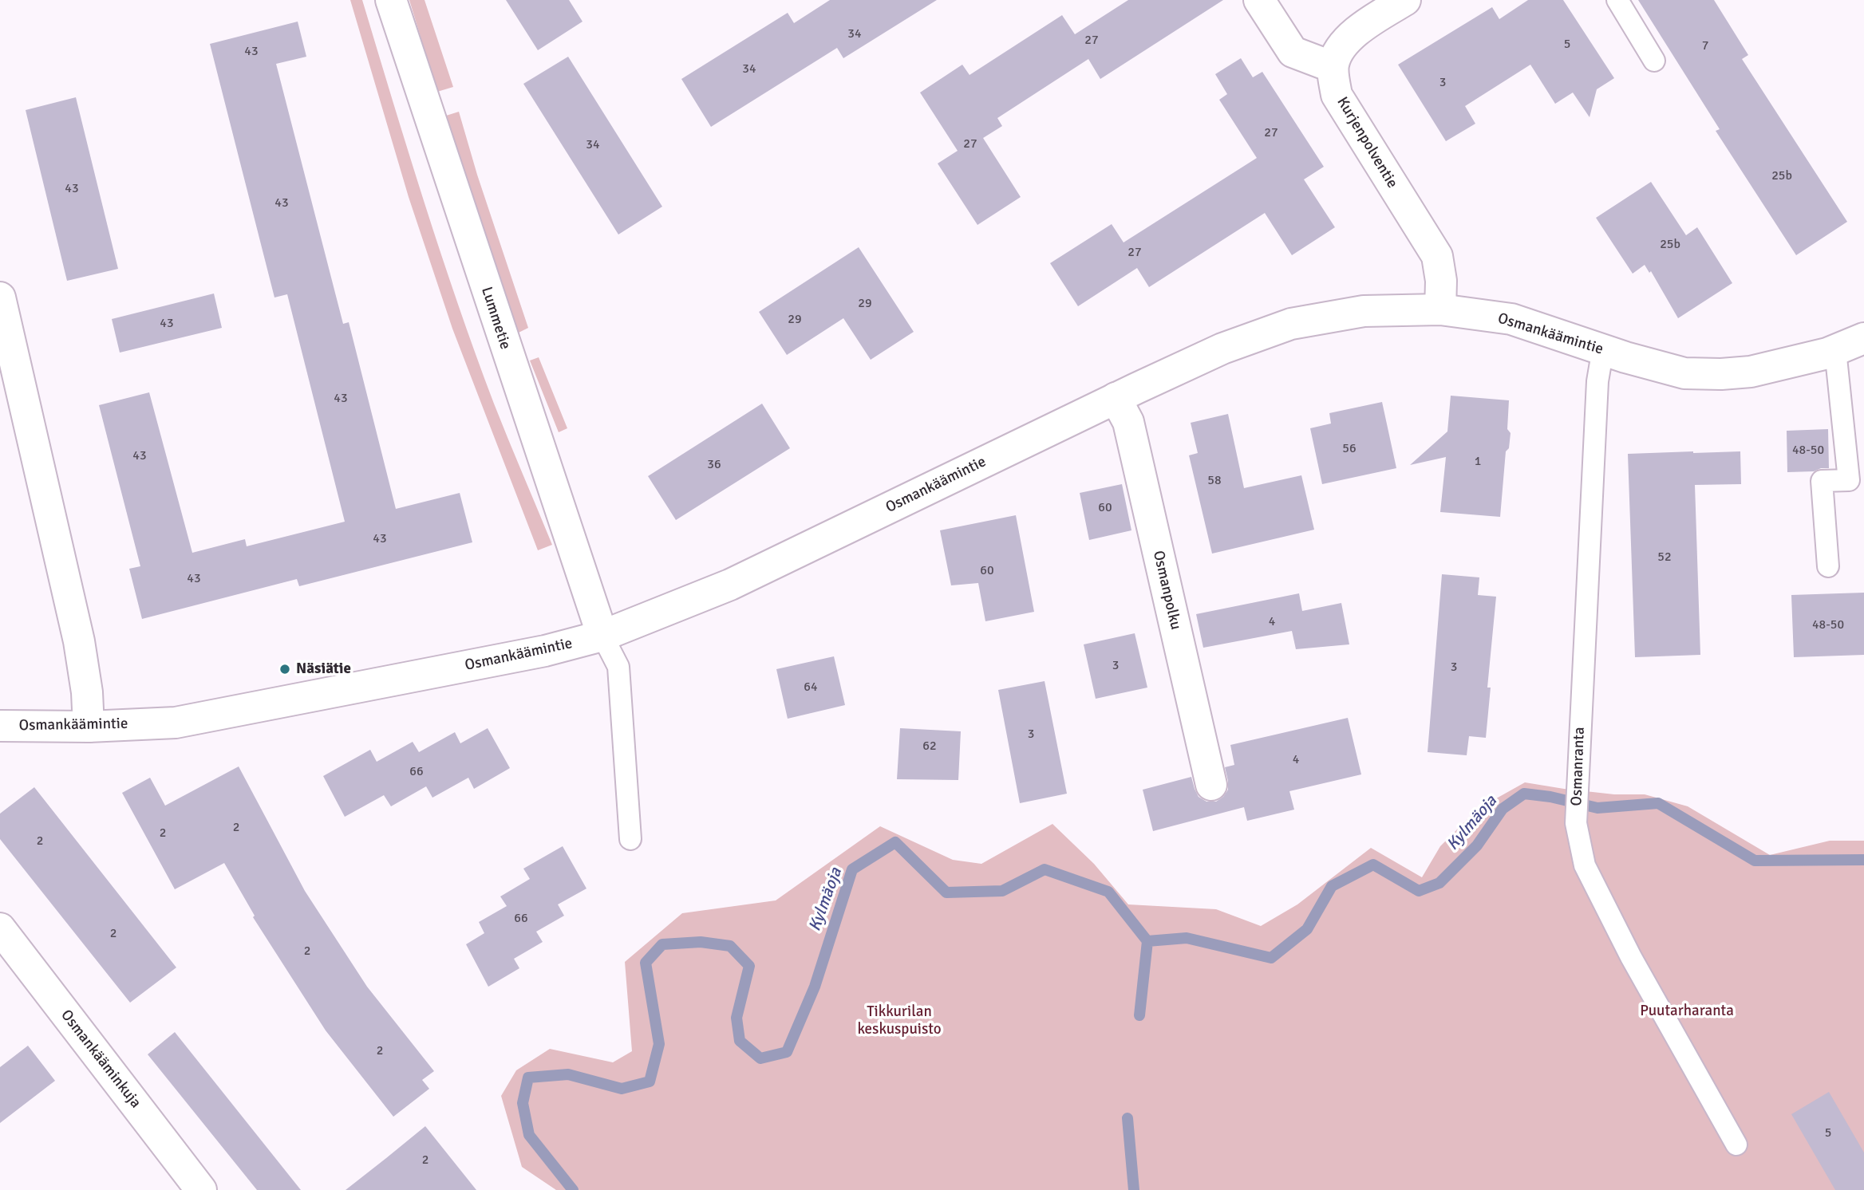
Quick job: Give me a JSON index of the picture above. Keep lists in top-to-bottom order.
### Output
{
  "streets": {
    "street": [
      "Kurjenpolventie",
      "Lummetie",
      "Osmankäämintie",
      "Osmanpolku",
      "Osmankääminkuja"
    ],
    "lane": ["Osmanranta"]
  },
  "crossings": [
    ["Kurjenpolventie", "Osmankäämintie"],
    ["Lummetie", "Osmankäämintie"],
    ["Osmankäämintie", "Osmanpolku"],
    ["Osmankäämintie", "Osmanranta"]
  ],
  "water": ["Kylmäoja"],
  "parks": ["Puutarharanta", "Tikkurilan keskuspuisto"],
  "places": ["Näsiätie"],
  "house_numbers": [
    "34",
    "27",
    "5",
    "7",
    "43",
    "34",
    "3",
    "27",
    "27",
    "34",
    "25b",
    "43",
    "43",
    "25b",
    "27",
    "29",
    "29",
    "43",
    "43",
    "56",
    "48-50",
    "43",
    "1",
    "36",
    "58",
    "60",
    "43",
    "52",
    "60",
    "43",
    "4",
    "48-50",
    "3",
    "3",
    "64",
    "3",
    "62",
    "4",
    "66",
    "2",
    "2",
    "2",
    "66",
    "2",
    "2",
    "2",
    "5",
    "2"
  ]
}
